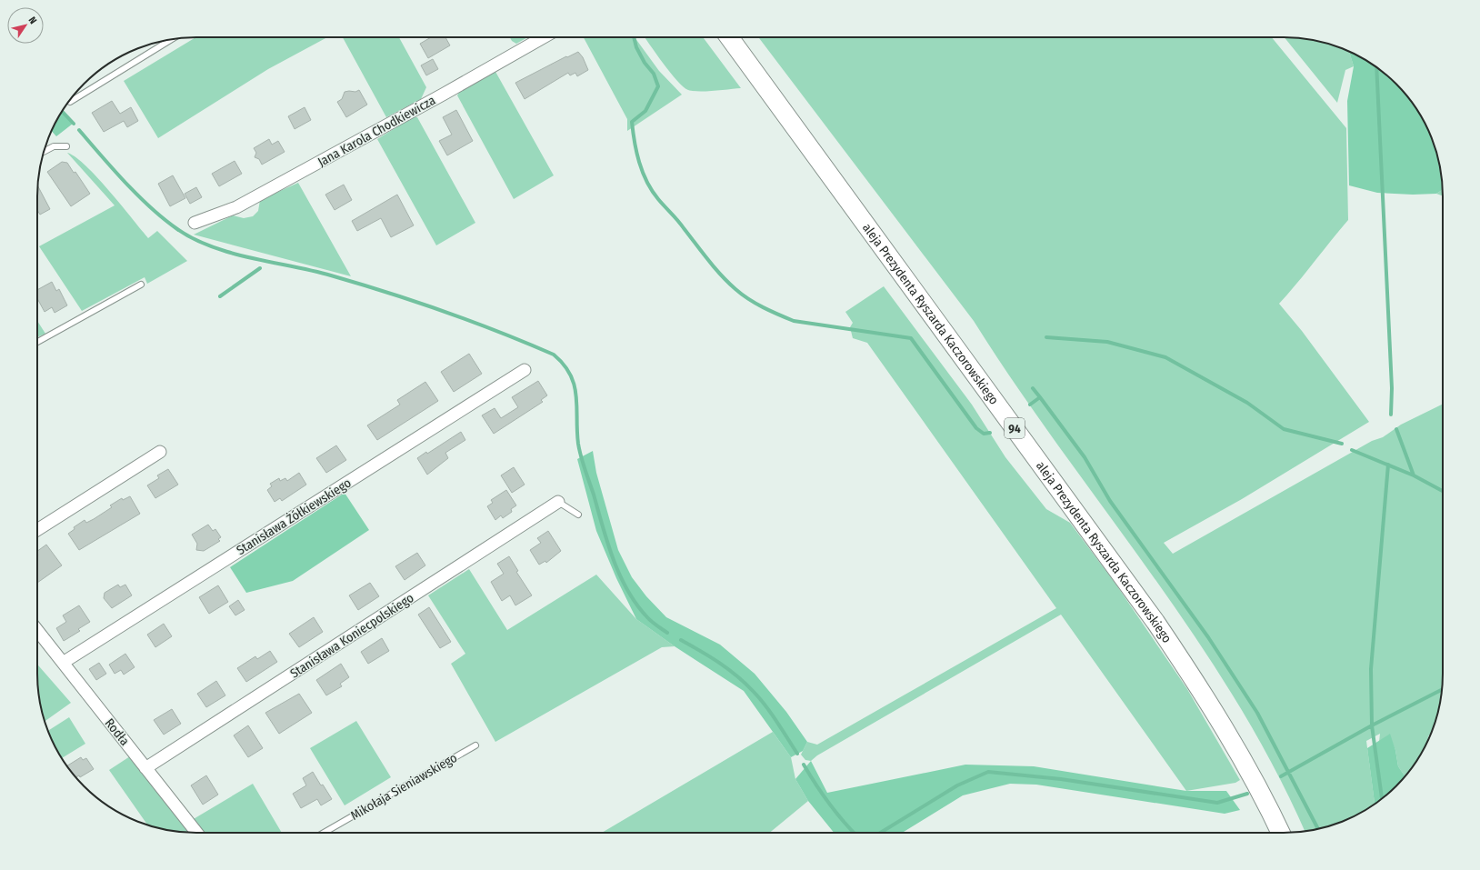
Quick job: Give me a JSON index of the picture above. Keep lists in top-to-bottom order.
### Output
{
  "streets": {
    "main road": ["aleja Prezydenta Ryszarda Kaczorowskiego", "94"],
    "street": [
      "Jana Karola Chodkiewicza",
      "Stanisława Żółkiewskiego",
      "Stanisława Koniecpolskiego",
      "Rodła"
    ],
    "lane": ["Mikołaja Sieniawskiego"]
  },
  "crossings": [
    ["Stanisława Żółkiewskiego", "Rodła"],
    ["Stanisława Koniecpolskiego", "Rodła"]
  ],
  "north": "top right"
}
